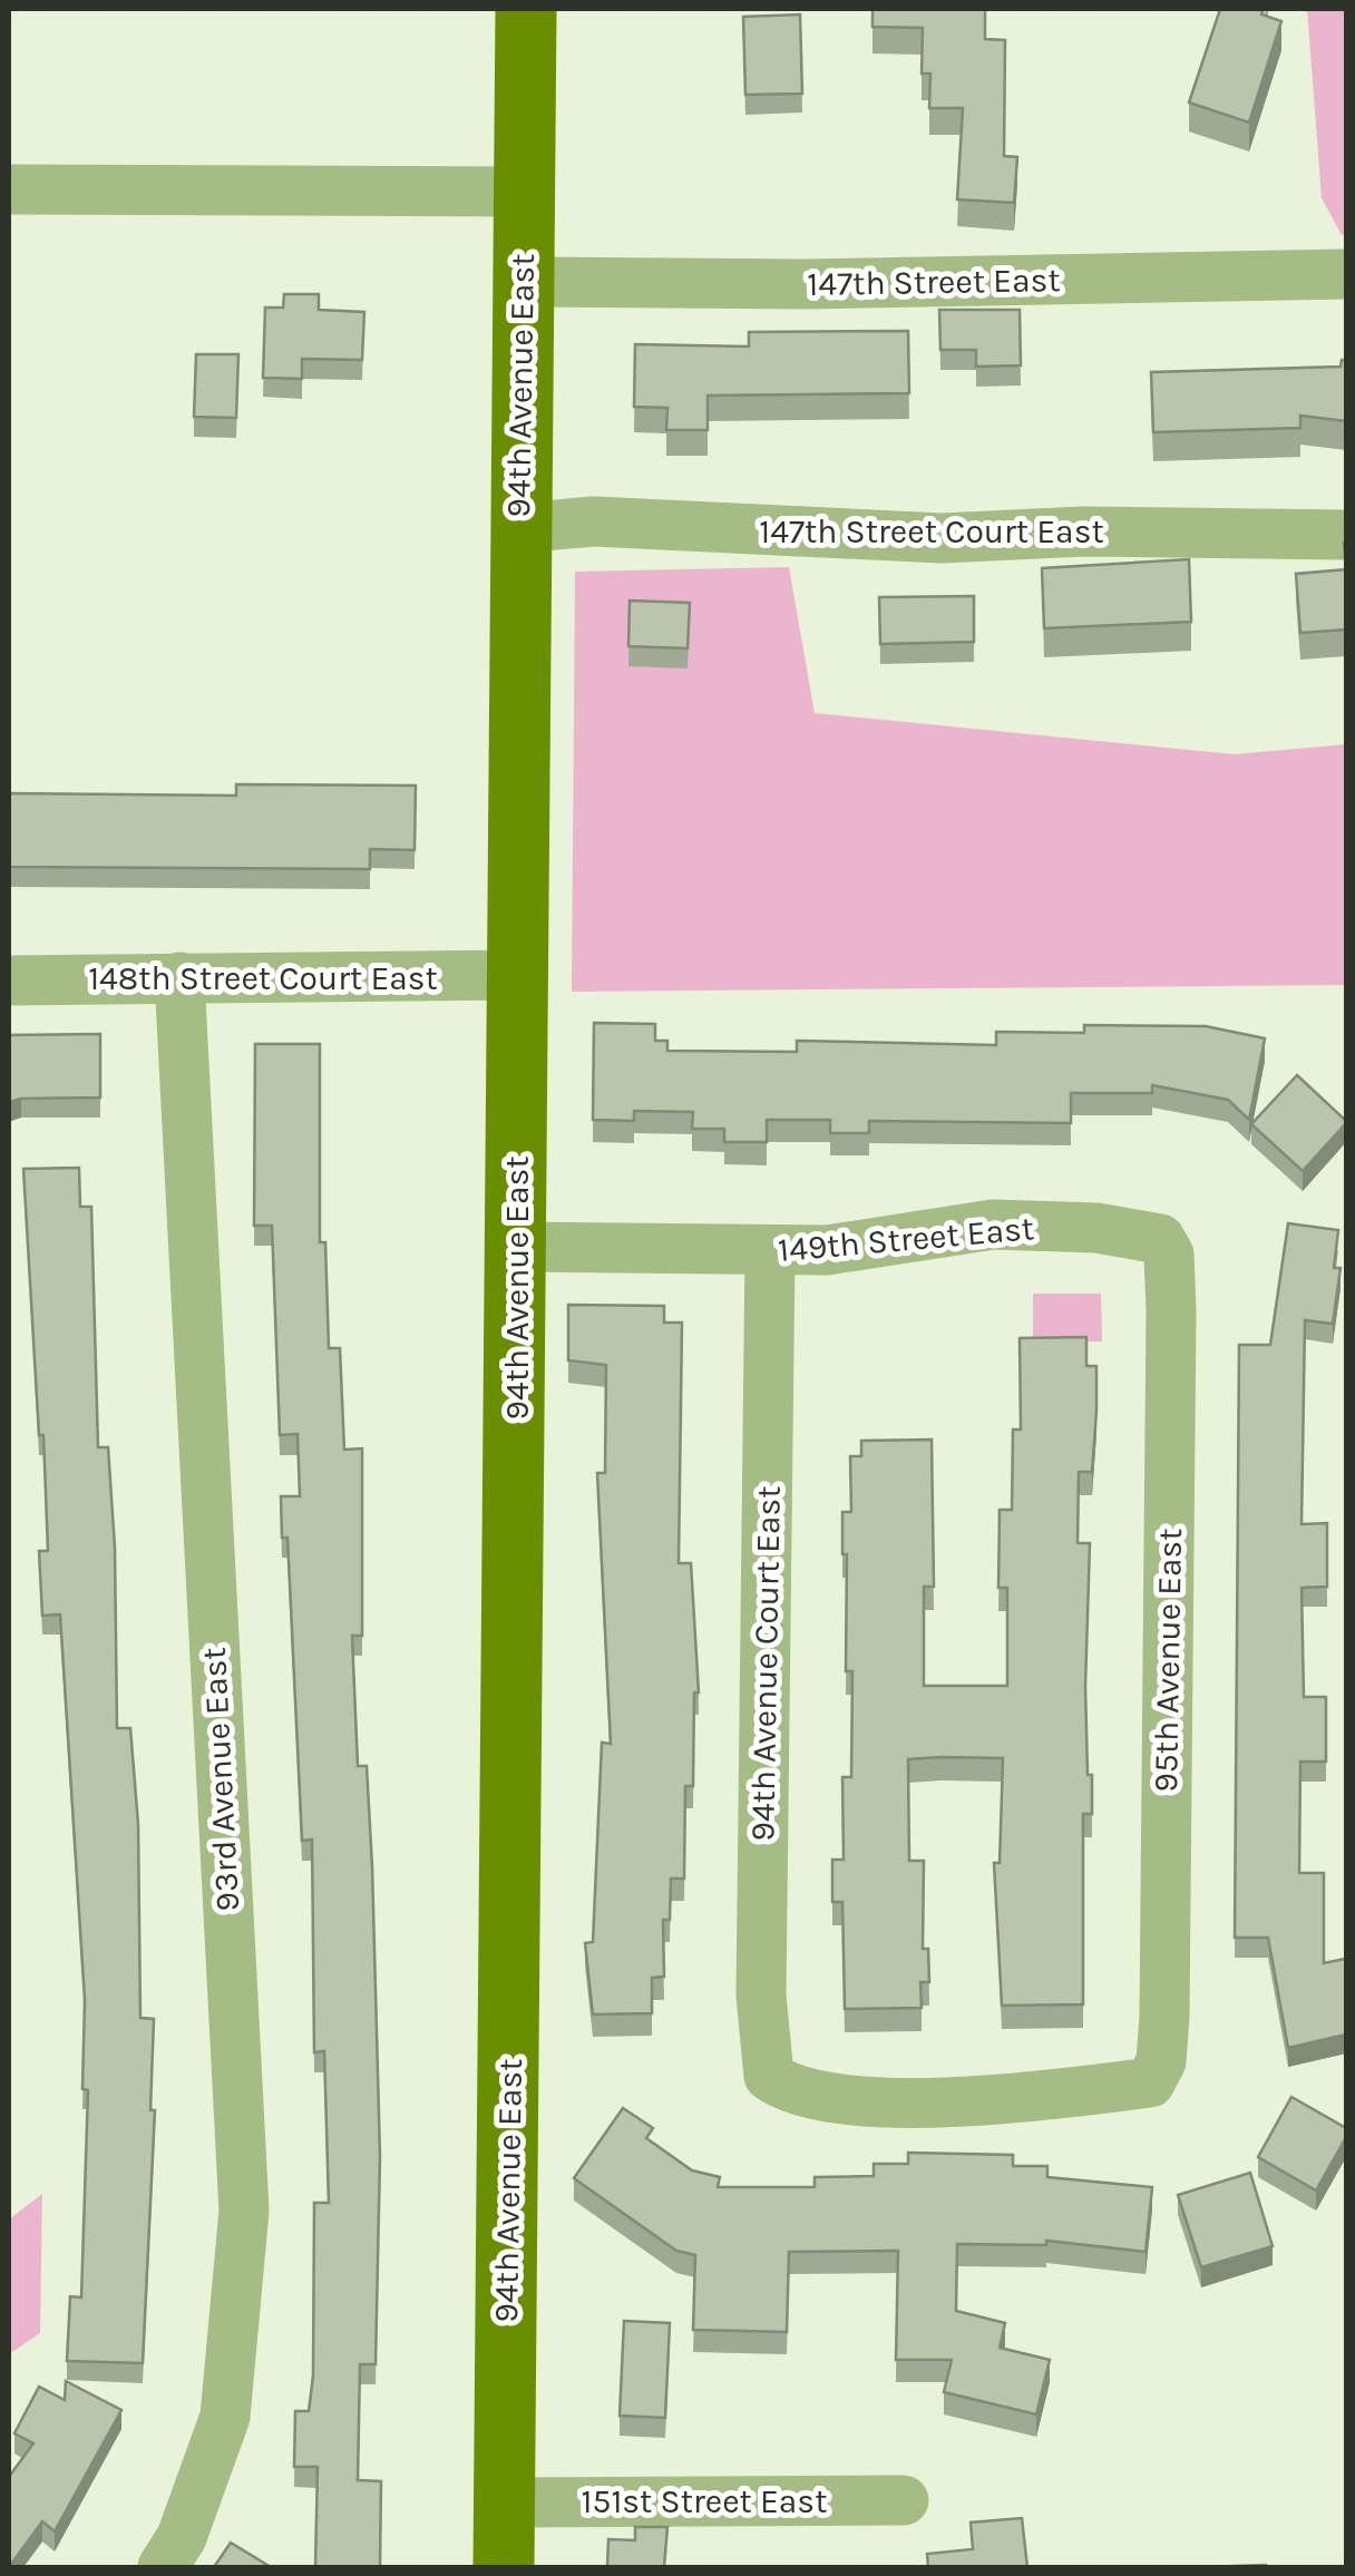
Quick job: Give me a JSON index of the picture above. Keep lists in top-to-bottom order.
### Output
{
  "streets": {
    "main road": ["94th Avenue East"],
    "street": [
      "147th Street East",
      "147th Street Court East",
      "148th Street Court East",
      "149th Street East",
      "95th Avenue East",
      "94th Avenue Court East",
      "93rd Avenue East",
      "151st Street East"
    ]
  },
  "crossings": [
    ["147th Street East", "94th Avenue East"],
    ["94th Avenue East", "147th Street Court East"],
    ["94th Avenue East", "148th Street Court East"],
    ["94th Avenue East", "149th Street East"],
    ["94th Avenue East", "151st Street East"],
    ["148th Street Court East", "93rd Avenue East"],
    ["149th Street East", "95th Avenue East"],
    ["149th Street East", "94th Avenue Court East"],
    ["95th Avenue East", "94th Avenue Court East"]
  ]
}
